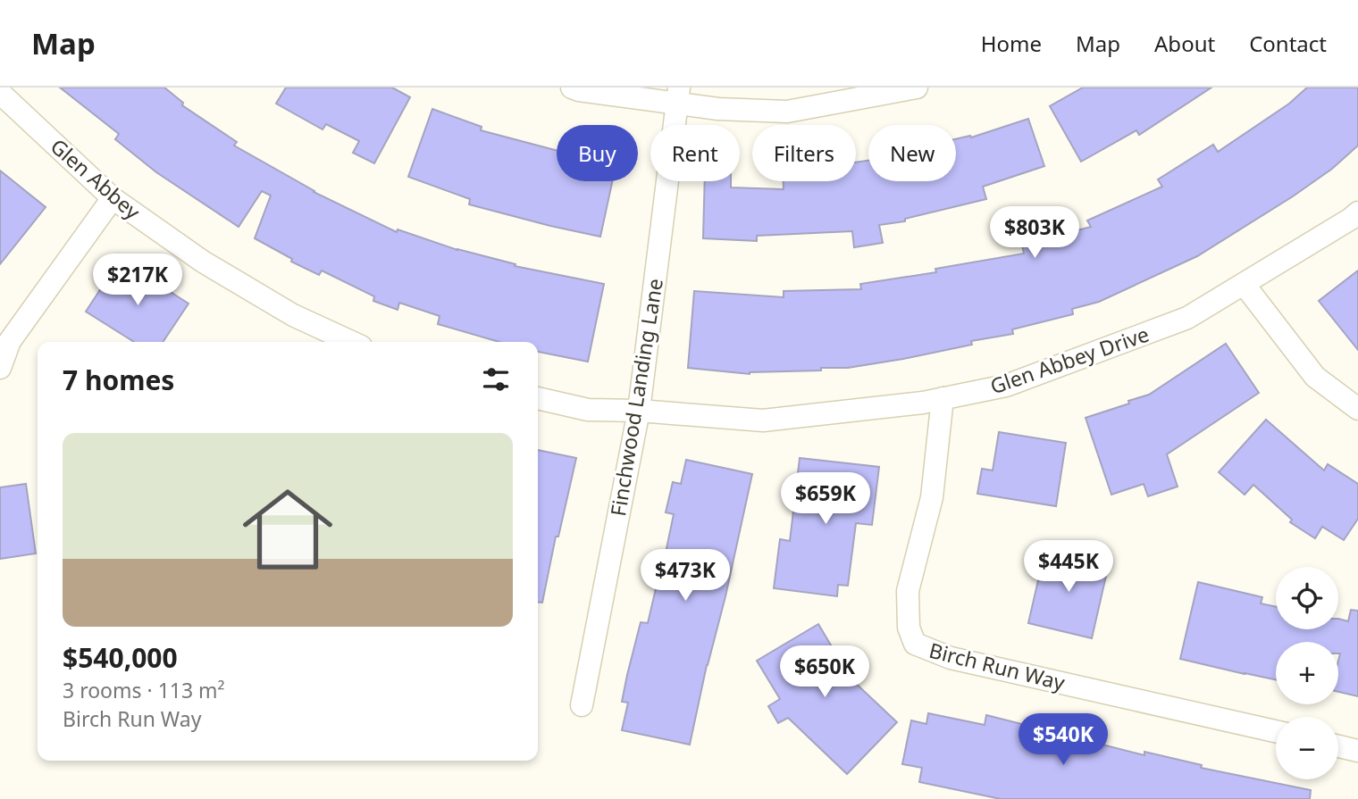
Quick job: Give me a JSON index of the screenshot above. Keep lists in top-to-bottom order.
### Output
{
  "streets": {
    "street": [
      "Glen Abbey",
      "Glen Abbey Drive",
      "Finchwood Landing Lane",
      "Birch Run Way"
    ]
  },
  "crossings": [
    ["Glen Abbey Drive", "Finchwood Landing Lane"],
    ["Glen Abbey Drive", "Birch Run Way"]
  ],
  "page": {
    "header": "Map",
    "nav": [
      "Home",
      "Map",
      "About",
      "Contact"
    ],
    "chip": [
      "Buy",
      "Rent",
      "Filters",
      "New"
    ],
    "price": [
      "$803K",
      "$217K",
      "$659K",
      "$445K",
      "$473K",
      "$650K",
      "$540K"
    ],
    "heading": "7 homes",
    "list": [
      {
        "name": "$540,000",
        "note": "3 rooms · 113 m² · Birch Run Way"
      }
    ],
    "map_buttons": ["+", "−"]
  }
}
